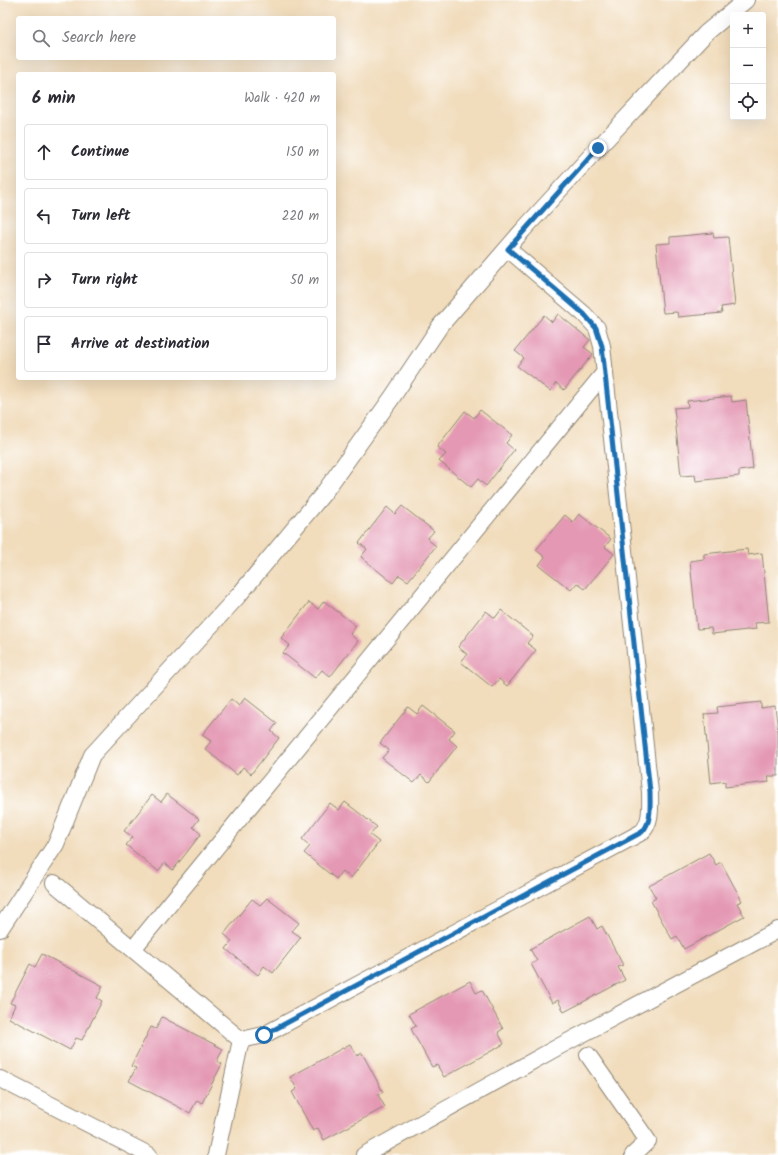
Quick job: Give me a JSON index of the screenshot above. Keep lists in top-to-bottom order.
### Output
{
  "page": {
    "map_buttons": ["+", "−"],
    "search": "Search here",
    "heading": ["6 min", "Walk · 420 m"],
    "list": [
      ["Continue", "150 m"],
      ["Turn left", "220 m"],
      ["Turn right", "50 m"],
      "Arrive at destination"
    ]
  }
}
